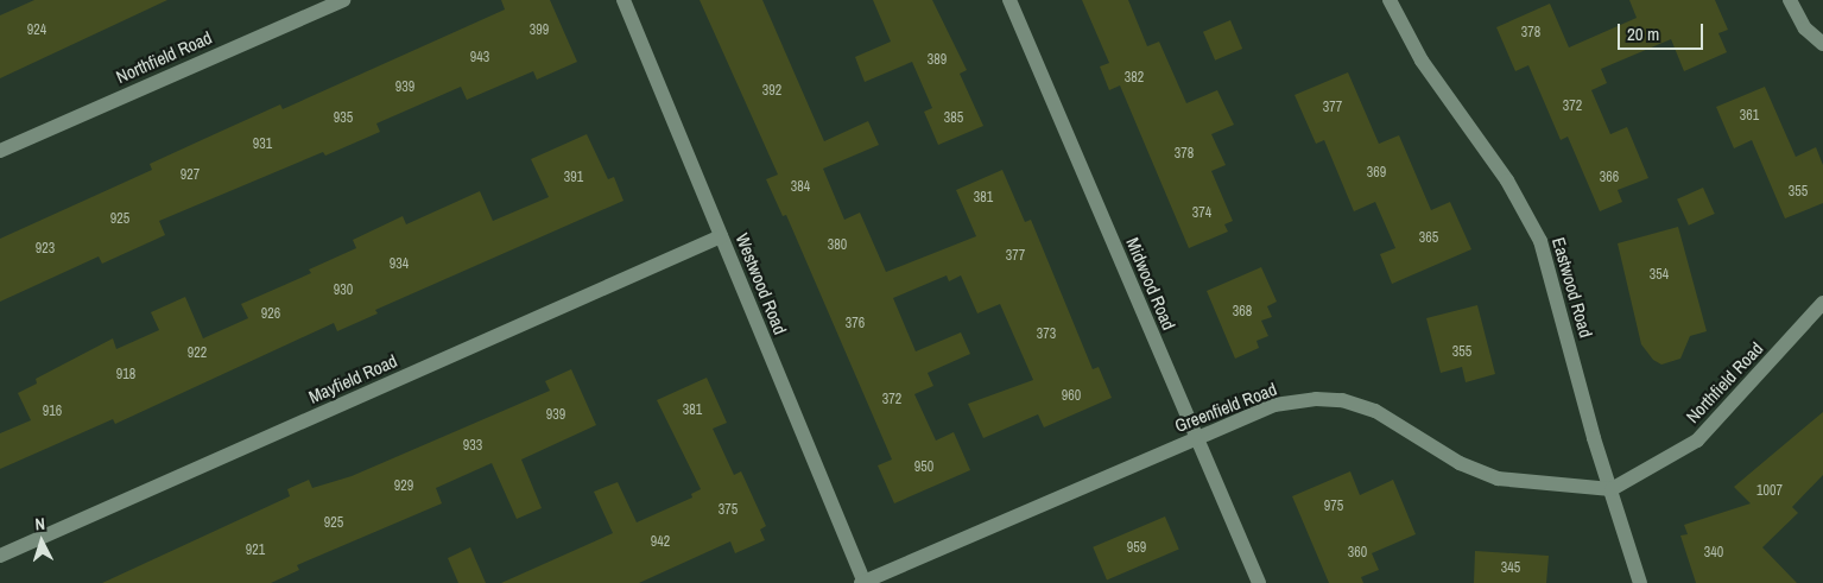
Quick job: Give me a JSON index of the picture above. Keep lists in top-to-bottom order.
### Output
{
  "streets": {
    "street": [
      "Northfield Road",
      "Westwood Road",
      "Midwood Road",
      "Eastwood Road",
      "Mayfield Road",
      "Greenfield Road"
    ]
  },
  "crossings": [
    ["Northfield Road", "Eastwood Road"],
    ["Northfield Road", "Greenfield Road"],
    ["Westwood Road", "Mayfield Road"],
    ["Westwood Road", "Greenfield Road"],
    ["Midwood Road", "Greenfield Road"],
    ["Eastwood Road", "Greenfield Road"]
  ],
  "house_numbers": [
    "924",
    "399",
    "378",
    "943",
    "389",
    "382",
    "939",
    "392",
    "372",
    "377",
    "361",
    "935",
    "385",
    "931",
    "378",
    "369",
    "927",
    "391",
    "366",
    "384",
    "355",
    "381",
    "374",
    "925",
    "365",
    "380",
    "923",
    "377",
    "934",
    "354",
    "930",
    "368",
    "926",
    "376",
    "373",
    "355",
    "922",
    "918",
    "960",
    "372",
    "381",
    "916",
    "939",
    "933",
    "950",
    "929",
    "1007",
    "975",
    "375",
    "925",
    "942",
    "959",
    "921",
    "360",
    "340",
    "345"
  ],
  "scale_bar": "20 m",
  "north": "top"
}
